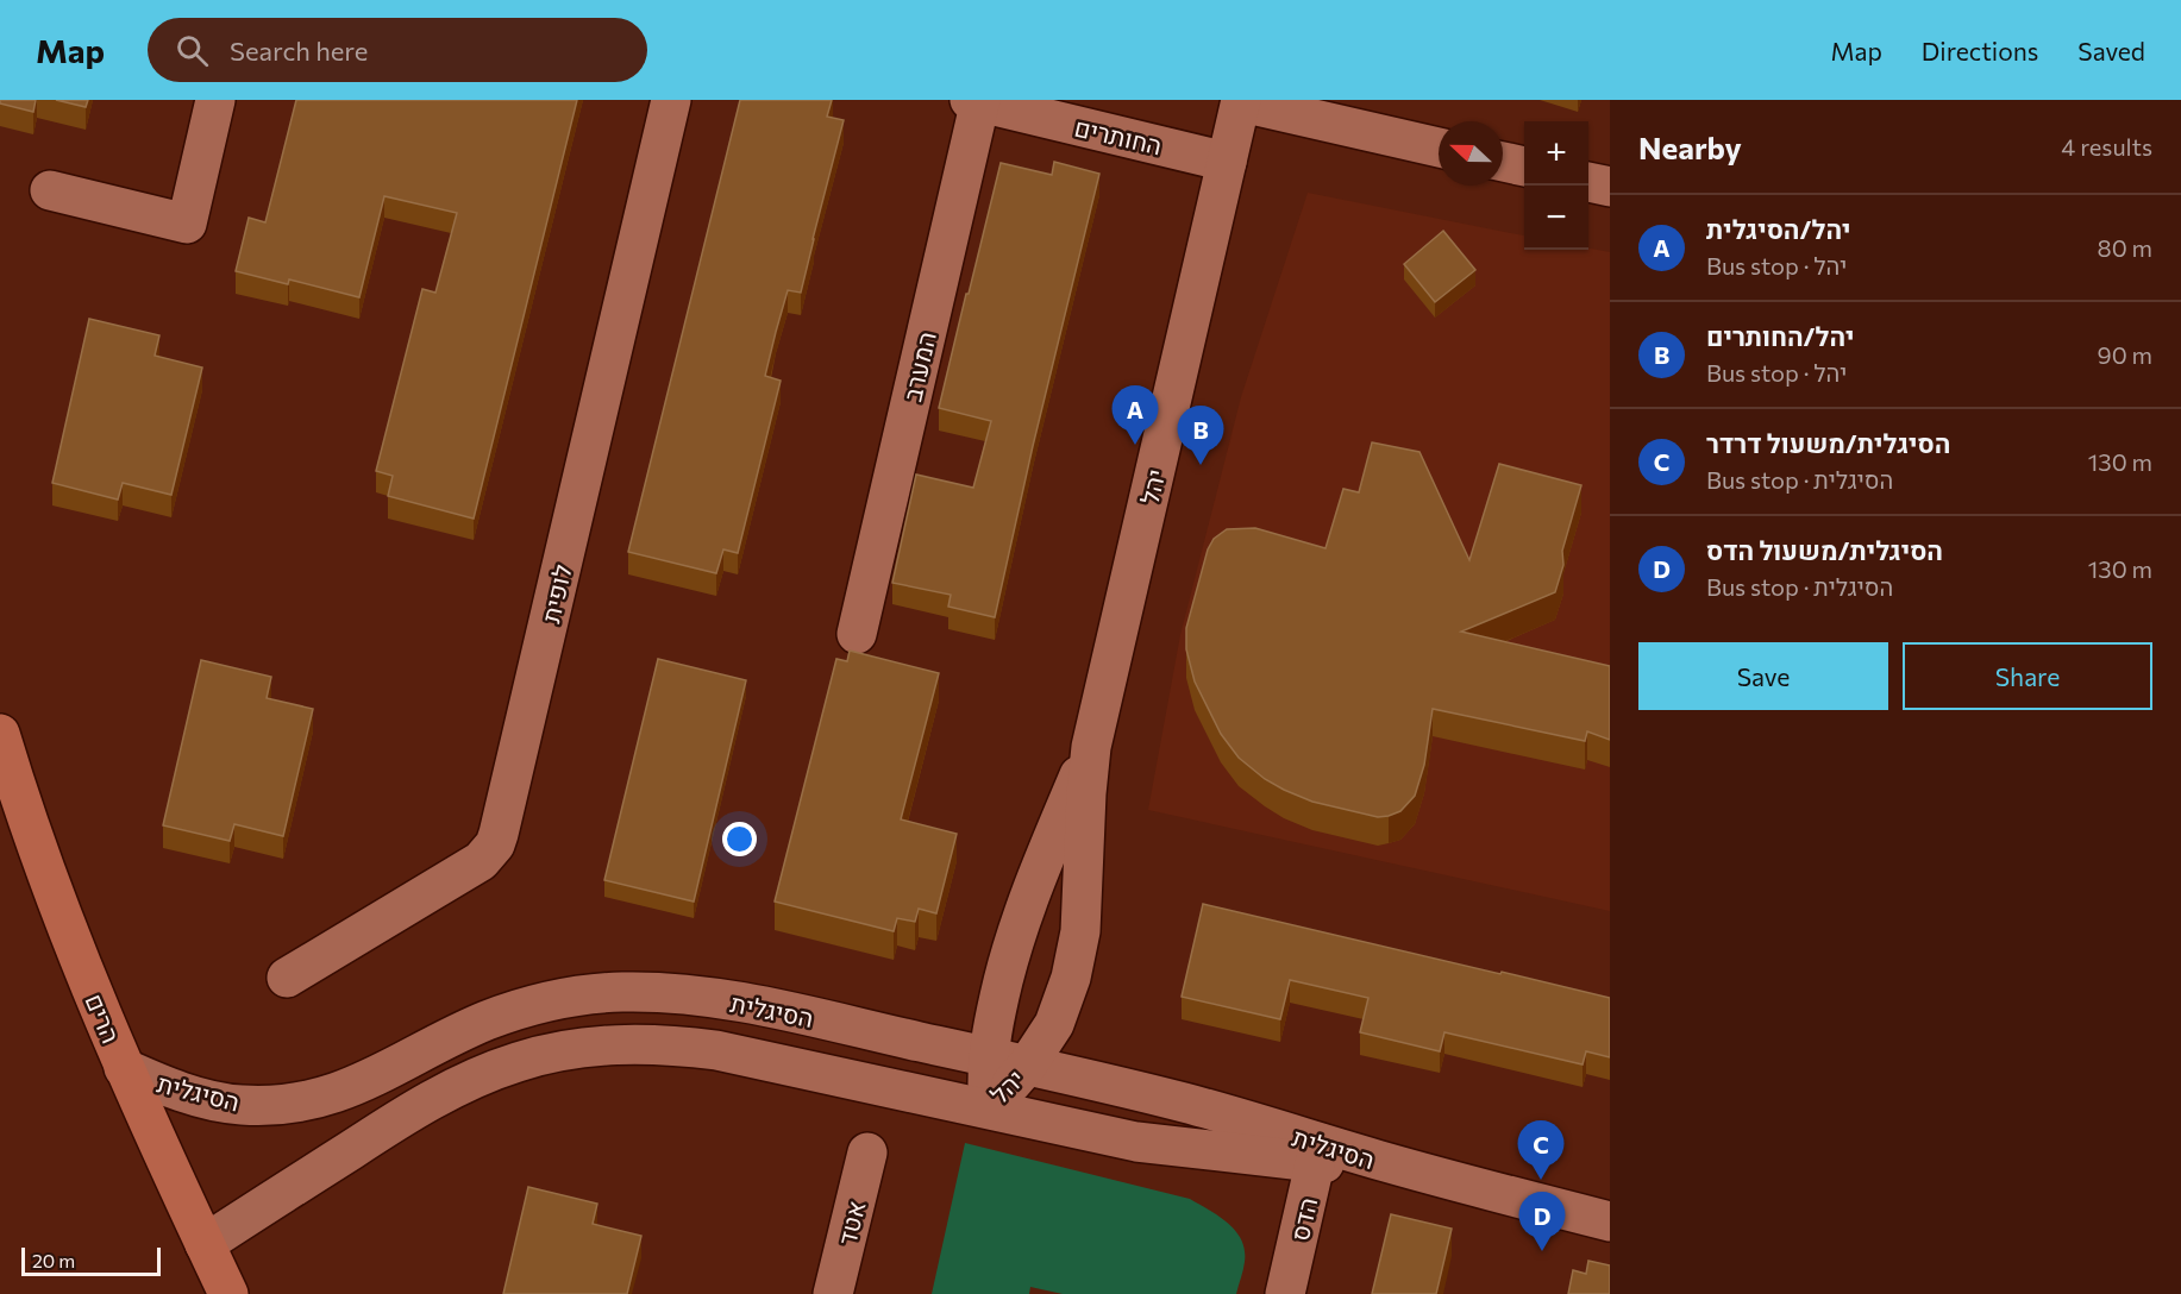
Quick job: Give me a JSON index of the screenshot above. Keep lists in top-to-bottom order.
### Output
{
  "streets": {
    "main road": ["הרים"],
    "street": [
      "החותרים",
      "המערב",
      "יהל",
      "לופית",
      "הסיגלית",
      "הדס",
      "אטד"
    ]
  },
  "crossings": [
    ["החותרים", "המערב"],
    ["החותרים", "יהל"],
    ["יהל", "הסיגלית"],
    ["הסיגלית", "הרים"],
    ["הסיגלית", "הדס"]
  ],
  "scale_bar": "20 m",
  "north": "left",
  "page": {
    "header": "Map",
    "search": "Search here",
    "nav": ["Map", "Directions", "Saved"],
    "heading": ["Nearby", "4 results"],
    "map_buttons": ["+", "−"],
    "list": [
      {
        "mark": "A",
        "name": "יהל/הסיגלית",
        "note": "Bus stop · יהל",
        "value": "80 m"
      },
      {
        "mark": "B",
        "name": "יהל/החותרים",
        "note": "Bus stop · יהל",
        "value": "90 m"
      },
      {
        "mark": "C",
        "name": "הסיגלית/משעול דרדר",
        "note": "Bus stop · הסיגלית",
        "value": "130 m"
      },
      {
        "mark": "D",
        "name": "הסיגלית/משעול הדס",
        "note": "Bus stop · הסיגלית",
        "value": "130 m"
      }
    ],
    "pins": [
      "A",
      "B",
      "C",
      "D"
    ],
    "buttons": ["Save", "Share"],
    "scale": "20 m"
  }
}
